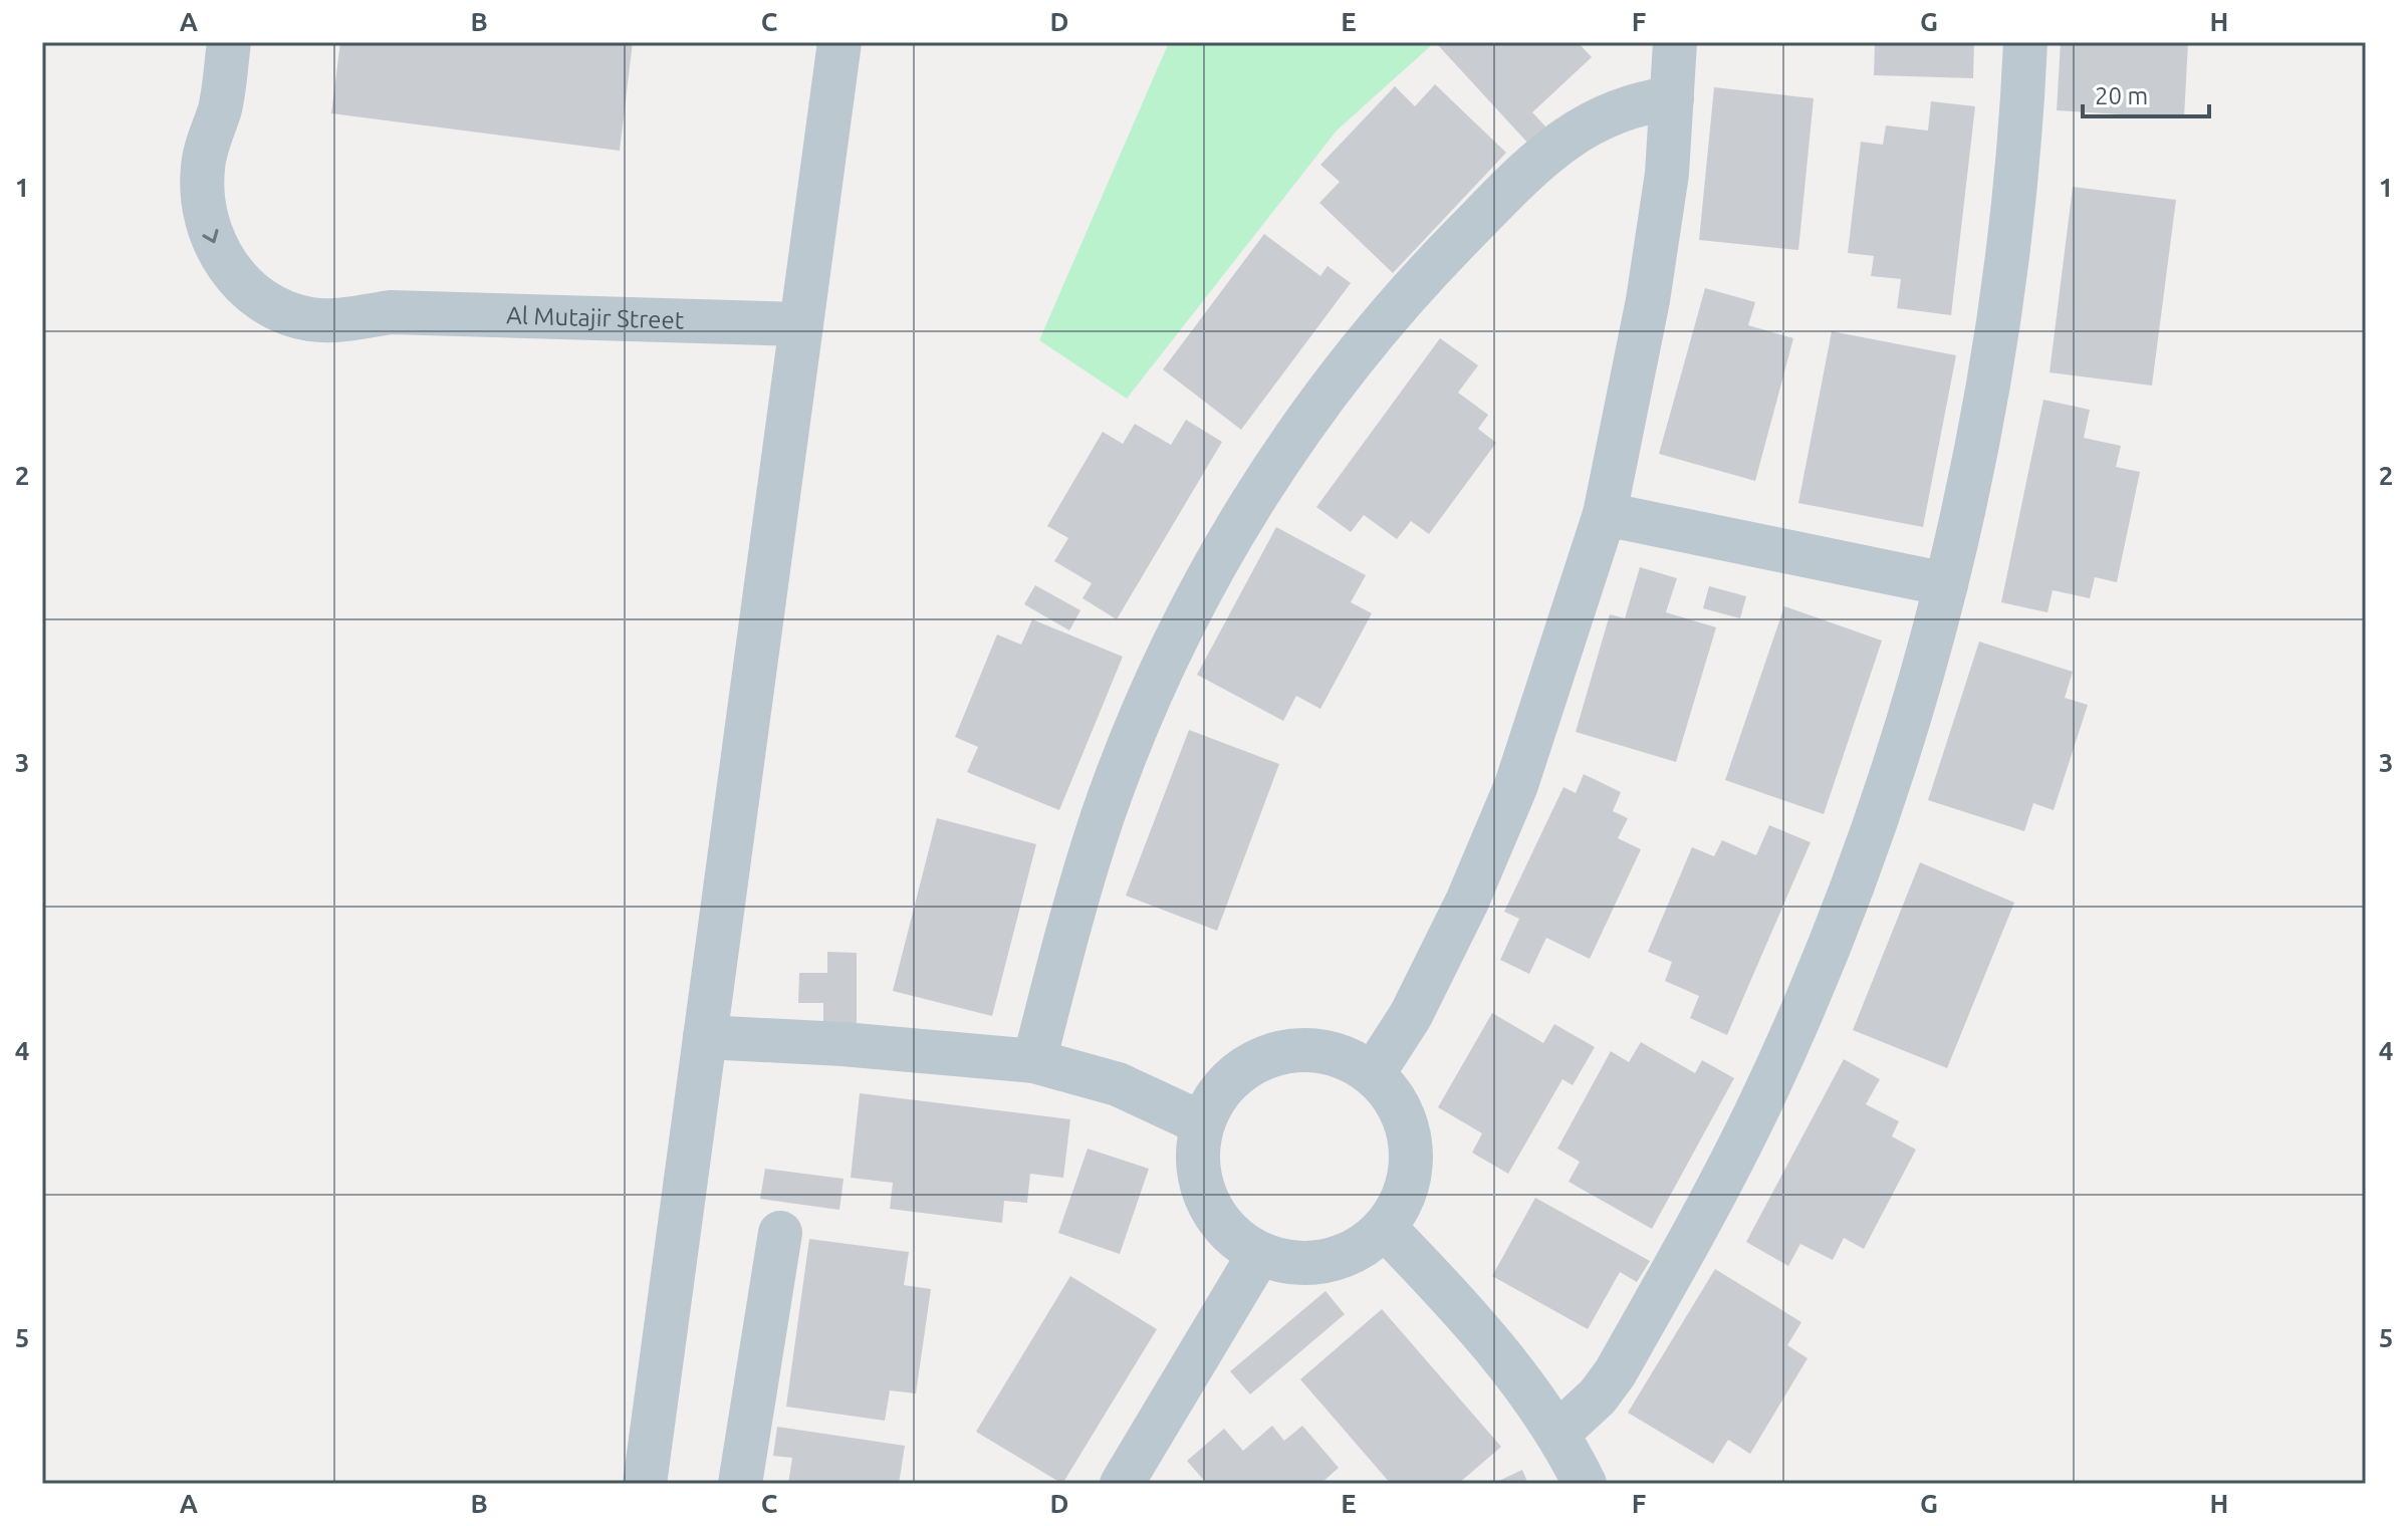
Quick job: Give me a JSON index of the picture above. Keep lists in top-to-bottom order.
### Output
{
  "streets": {
    "street": ["Al Mutajir Street"]
  },
  "scale_bar": "20 m",
  "grid": {
    "columns": [
      "A",
      "B",
      "C",
      "D",
      "E",
      "F",
      "G",
      "H"
    ],
    "rows": [
      "1",
      "2",
      "3",
      "4",
      "5"
    ]
  }
}
